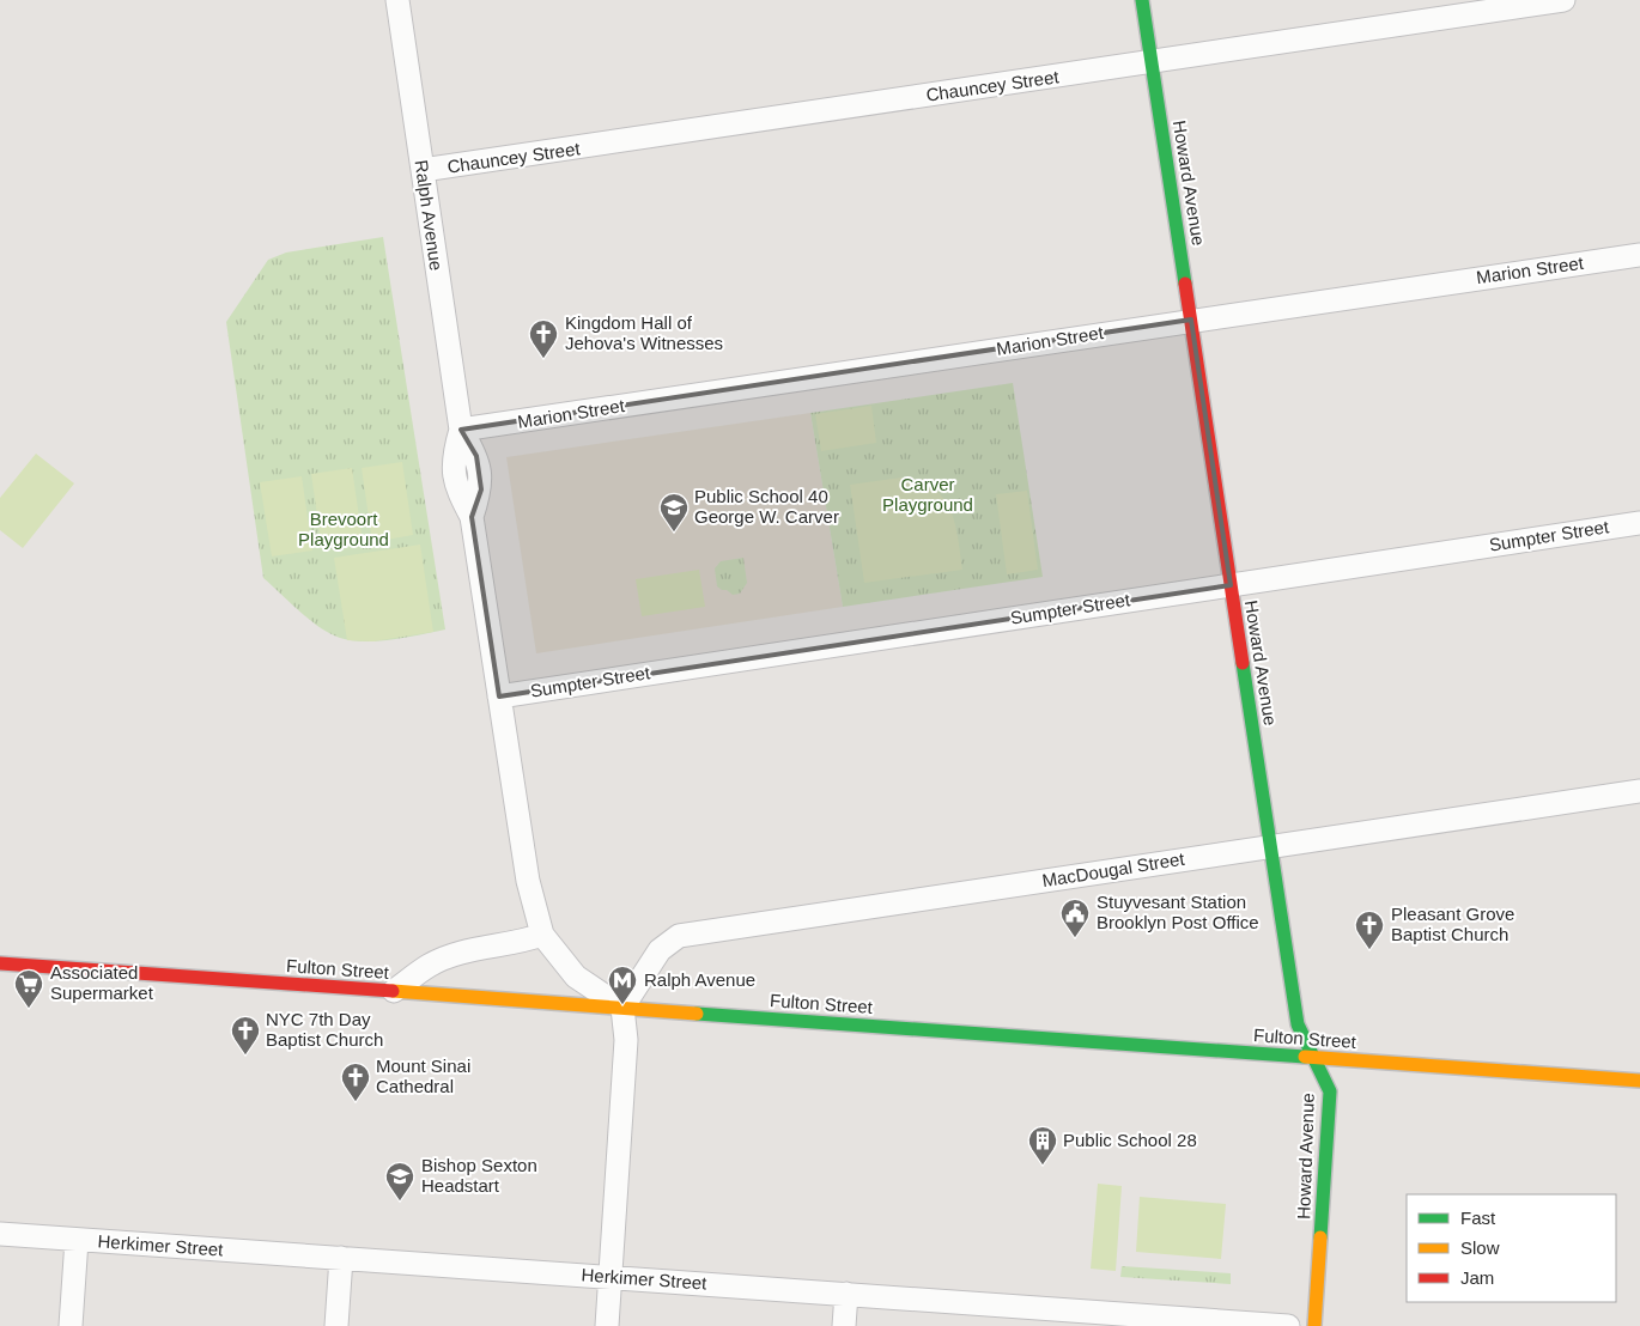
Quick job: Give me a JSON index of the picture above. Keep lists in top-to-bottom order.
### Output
{
  "streets": {
    "main road": ["Howard Avenue", "Fulton Street"],
    "street": [
      "Chauncey Street",
      "Ralph Avenue",
      "Marion Street",
      "Sumpter Street",
      "MacDougal Street",
      "Herkimer Street"
    ]
  },
  "crossings": [
    ["Chauncey Street", "Howard Avenue"],
    ["Chauncey Street", "Ralph Avenue"],
    ["Howard Avenue", "Marion Street"],
    ["Howard Avenue", "Sumpter Street"],
    ["Howard Avenue", "MacDougal Street"],
    ["Howard Avenue", "Fulton Street"],
    ["Ralph Avenue", "Marion Street"],
    ["Ralph Avenue", "Sumpter Street"],
    ["Ralph Avenue", "MacDougal Street"],
    ["Ralph Avenue", "Fulton Street"],
    ["MacDougal Street", "Fulton Street"]
  ],
  "parks": ["Carver Playground", "Brevoort Playground"],
  "places": {
    "church": [
      "Kingdom Hall of Jehova's Witnesses",
      "Pleasant Grove Baptist Church",
      "NYC 7th Day Baptist Church",
      "Mount Sinai Cathedral"
    ],
    "school or university": ["Public School 40 George W. Carver", "Bishop Sexton Headstart"],
    "public building": ["Stuyvesant Station Brooklyn Post Office"],
    "metro station": ["Ralph Avenue"],
    "supermarket": ["Associated Supermarket"],
    "building": ["Public School 28"]
  },
  "legend": ["Fast", "Slow", "Jam"]
}
